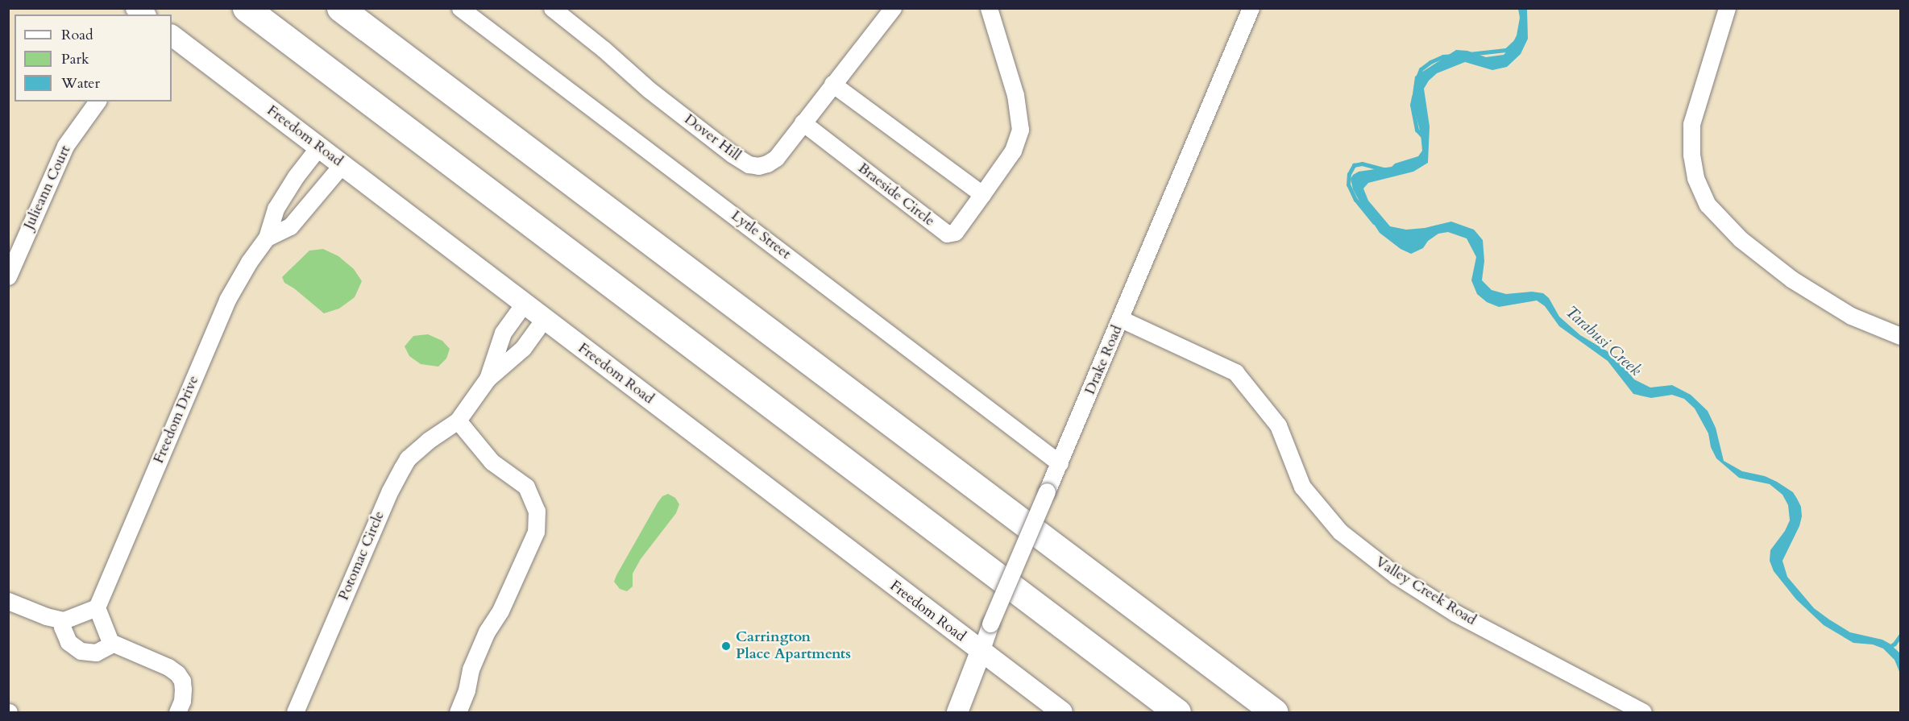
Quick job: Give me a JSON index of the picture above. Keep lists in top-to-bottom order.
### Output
{
  "streets": {
    "street": [
      "Freedom Road",
      "Dover Hill",
      "Julieann Court",
      "Braeside Circle",
      "Lytle Street",
      "Drake Road",
      "Freedom Drive",
      "Potomac Circle",
      "Valley Creek Road"
    ]
  },
  "crossings": [
    ["Freedom Road", "Drake Road"],
    ["Freedom Road", "Freedom Drive"],
    ["Freedom Road", "Potomac Circle"],
    ["Dover Hill", "Braeside Circle"],
    ["Lytle Street", "Drake Road"],
    ["Drake Road", "Valley Creek Road"]
  ],
  "water": ["Tarabusi Creek"],
  "places": ["Carrington Place Apartments"],
  "legend": ["Road", "Park", "Water"]
}
